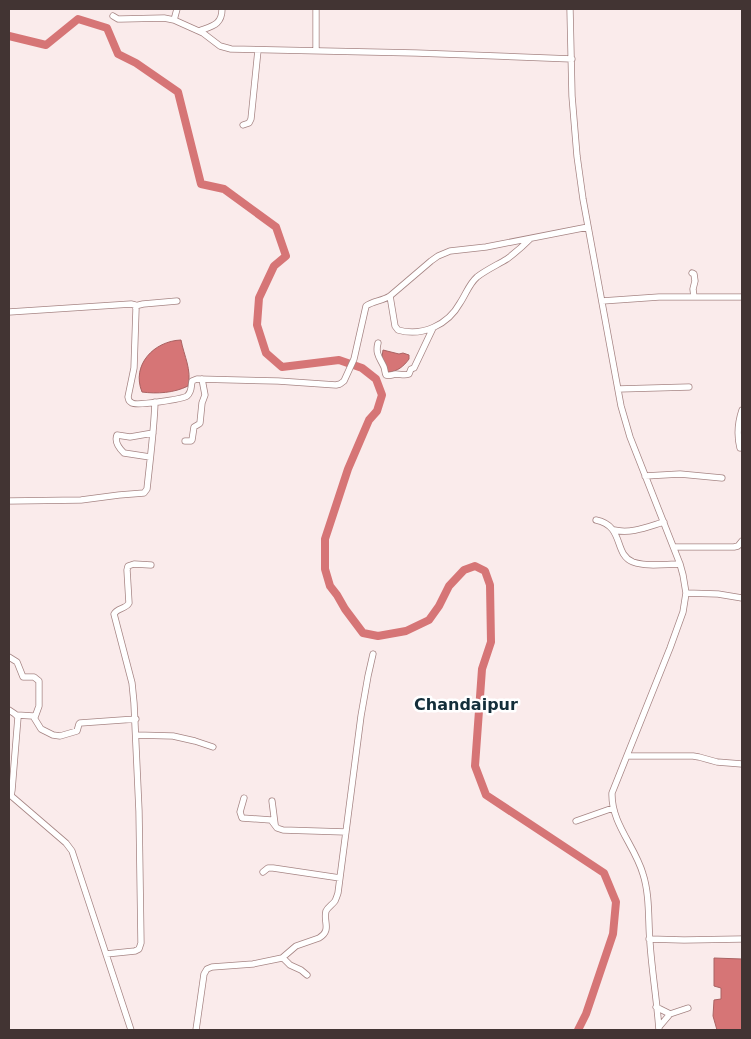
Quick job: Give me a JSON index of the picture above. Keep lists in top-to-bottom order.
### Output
{
  "districts": ["Chandaipur"]
}
